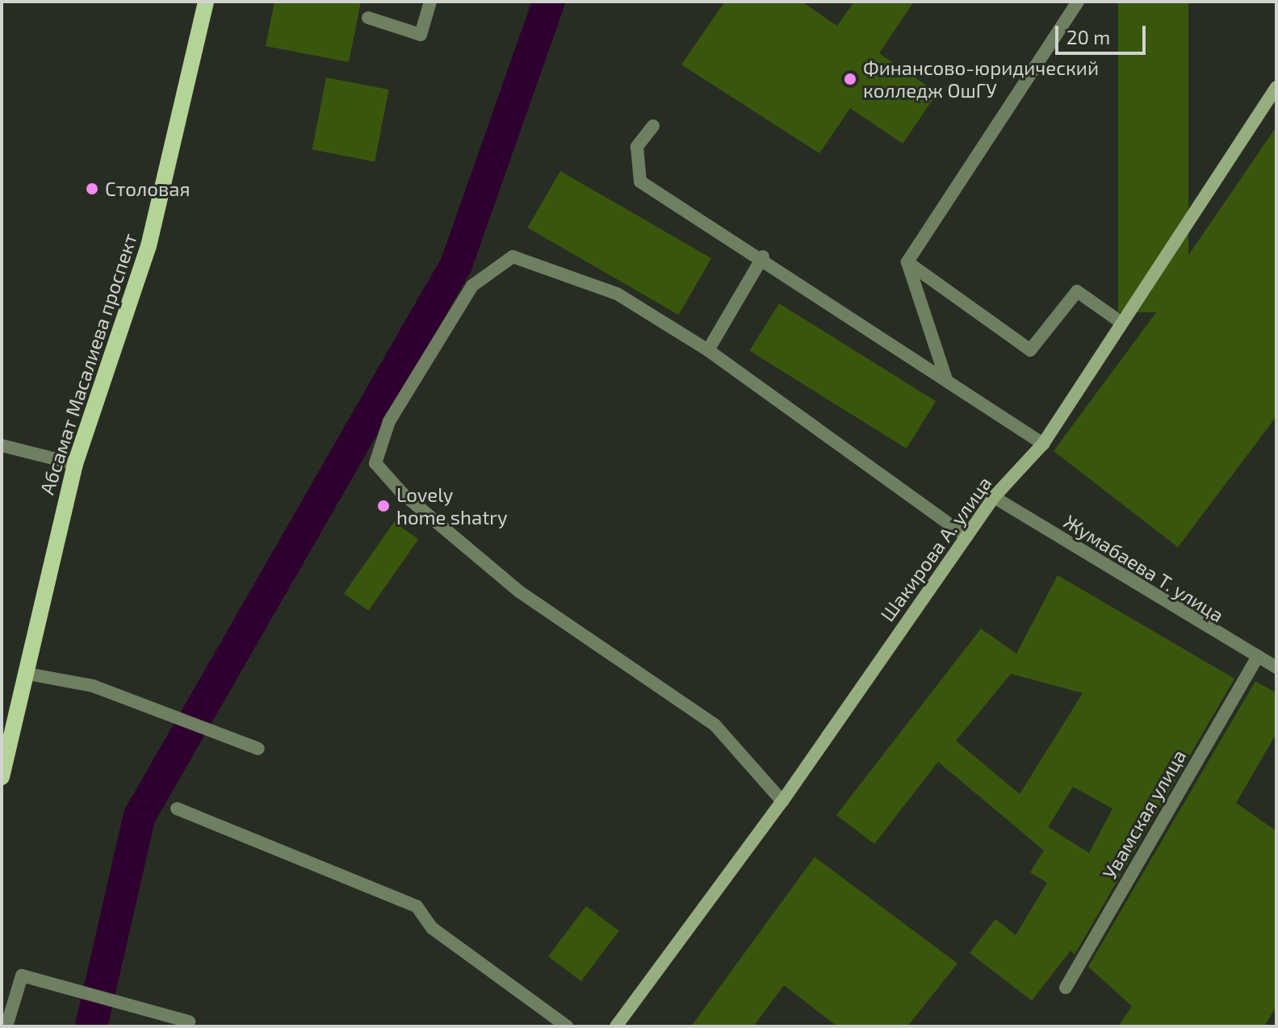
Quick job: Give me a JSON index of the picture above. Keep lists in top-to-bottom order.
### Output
{
  "streets": {
    "main road": ["Абсамат Масалиева проспект", "Шакирова А. улица"],
    "street": ["Жумабаева Т. улица", "Увамская улица"]
  },
  "crossings": [
    ["Шакирова А. улица", "Жумабаева Т. улица"],
    ["Жумабаева Т. улица", "Увамская улица"]
  ],
  "places": ["Финансово-юридический колледж ОшГУ", "Столовая", "Lovely home shatry"],
  "scale_bar": "20 m"
}
